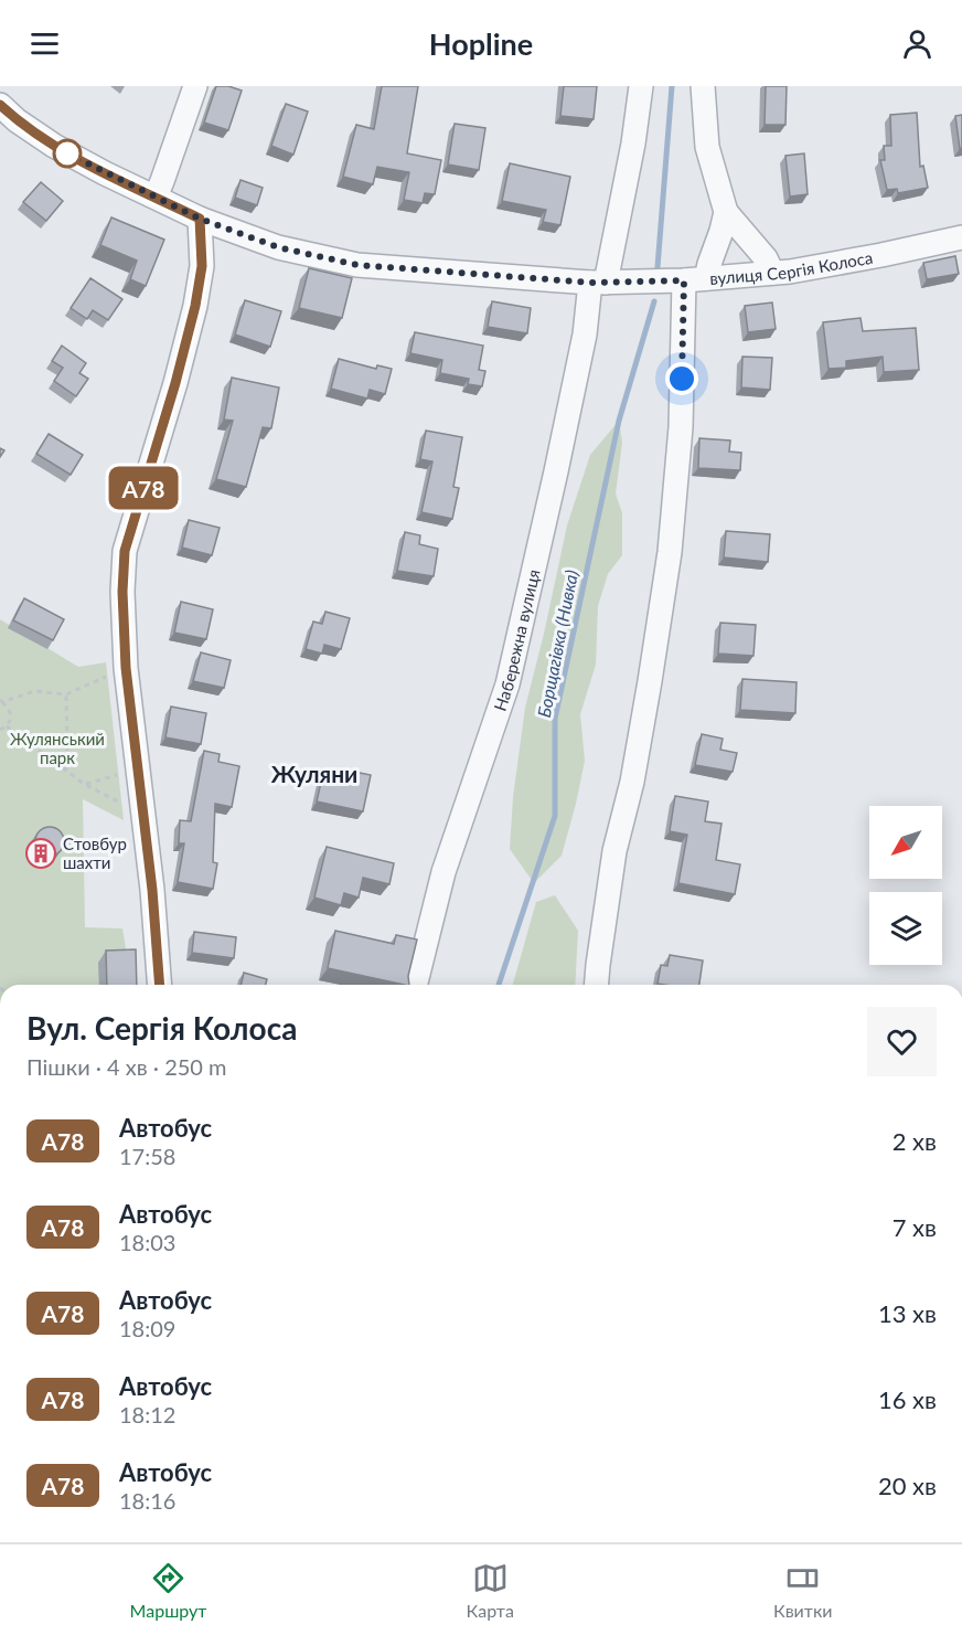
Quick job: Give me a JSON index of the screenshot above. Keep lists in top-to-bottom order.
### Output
{
  "streets": {
    "street": ["вулиця Сергія Колоса", "Набережна вулиця"]
  },
  "crossings": [
    ["вулиця Сергія Колоса", "Набережна вулиця"]
  ],
  "districts": ["Жуляни"],
  "water": ["Борщагівка (Нивка)"],
  "parks": ["Жулянський парк"],
  "places": {
    "building": ["Cтовбур шахти"]
  },
  "lines": ["bus line А78"],
  "north": "bottom left",
  "page": {
    "header": "Hopline",
    "on_map": "А78",
    "heading": ["Вул. Сергія Колоса", "Пішки · 4 хв · 250 m"],
    "list": [
      {
        "mark": "А78",
        "name": "Автобус",
        "note": "17:58",
        "value": "2 хв"
      },
      {
        "mark": "А78",
        "name": "Автобус",
        "note": "18:03",
        "value": "7 хв"
      },
      {
        "mark": "А78",
        "name": "Автобус",
        "note": "18:09",
        "value": "13 хв"
      },
      {
        "mark": "А78",
        "name": "Автобус",
        "note": "18:12",
        "value": "16 хв"
      },
      {
        "mark": "А78",
        "name": "Автобус",
        "note": "18:16",
        "value": "20 хв"
      }
    ],
    "tabs": ["Маршрут", "Карта", "Квитки"]
  }
}
